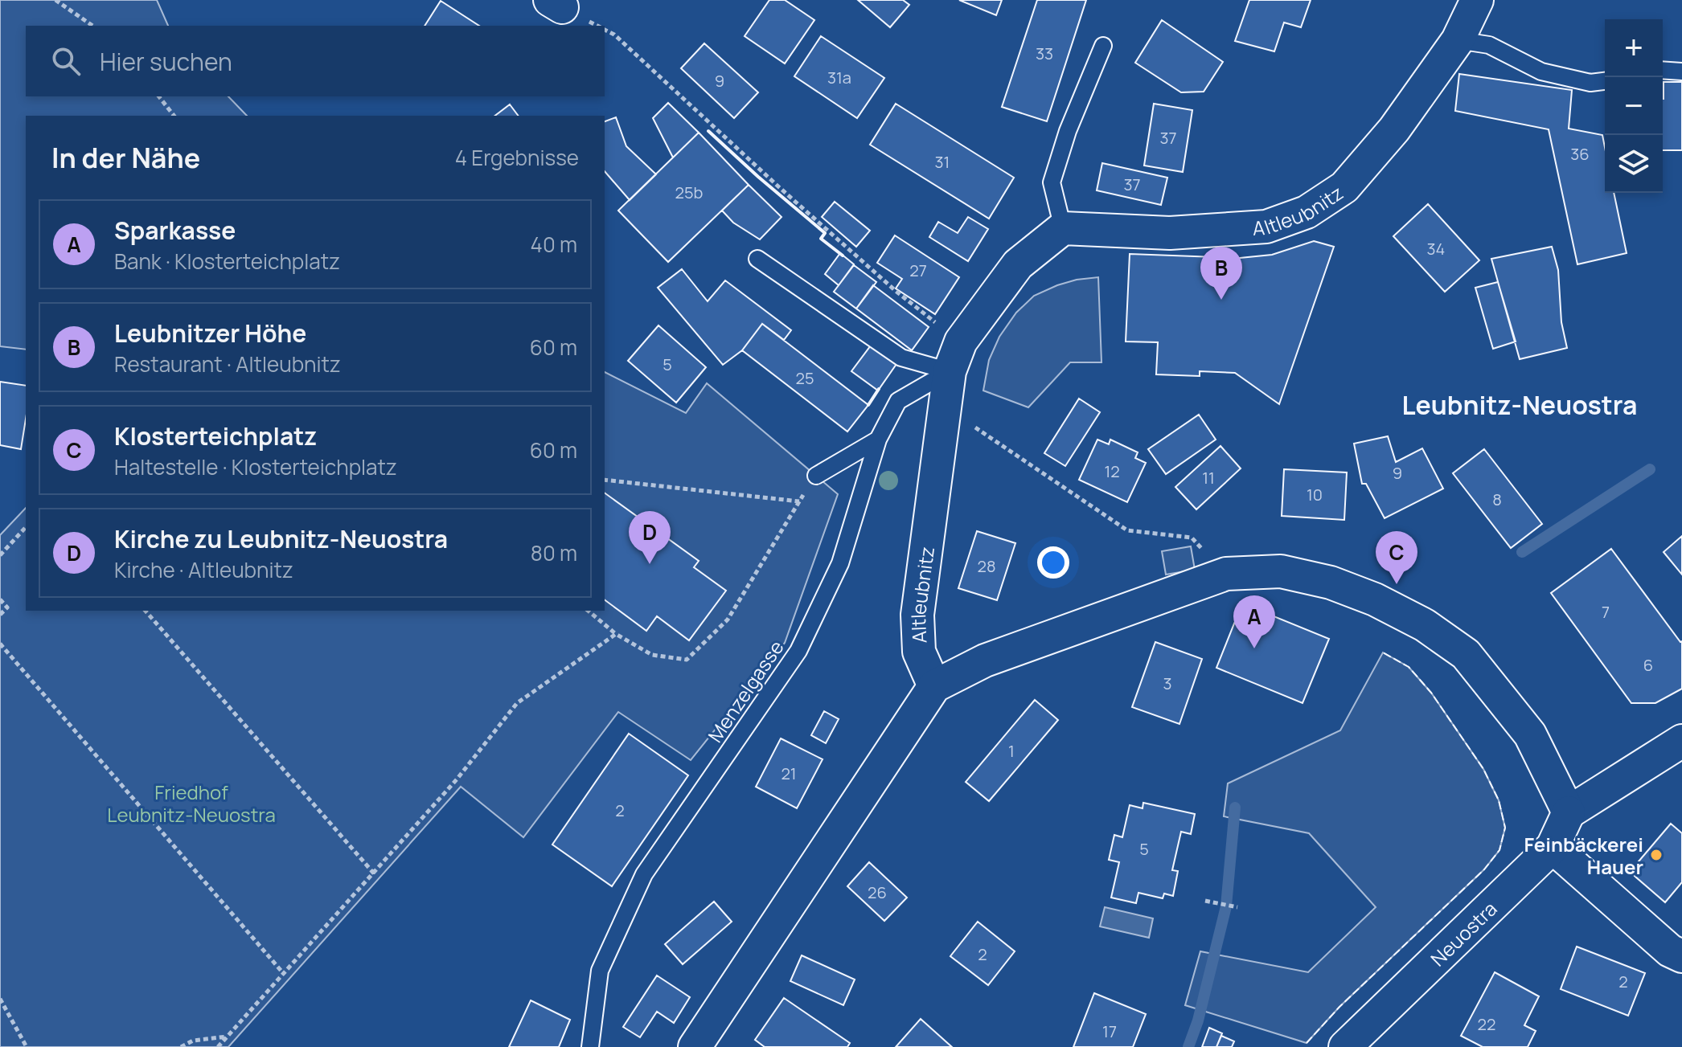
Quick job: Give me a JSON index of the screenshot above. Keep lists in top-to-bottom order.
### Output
{
  "streets": {
    "street": ["Altleubnitz", "Neuostra"],
    "lane": ["Menzelgasse"]
  },
  "crossings": [
    ["Altleubnitz", "Menzelgasse"]
  ],
  "districts": ["Leubnitz-Neuostra"],
  "parks": ["Friedhof Leubnitz-Neuostra"],
  "places": ["Feinbäckerei Hauer"],
  "house_numbers": [
    "33",
    "31a",
    "9",
    "37",
    "36",
    "31",
    "37",
    "25b",
    "34",
    "27",
    "5",
    "25",
    "12",
    "9",
    "11",
    "10",
    "8",
    "28",
    "7",
    "6",
    "3",
    "1",
    "21",
    "2",
    "5",
    "26",
    "2",
    "2",
    "22",
    "17"
  ],
  "page": {
    "map_buttons": ["+", "−"],
    "search": "Hier suchen",
    "heading": ["In der Nähe", "4 Ergebnisse"],
    "list": [
      {
        "mark": "A",
        "name": "Sparkasse",
        "note": "Bank · Klosterteichplatz",
        "value": "40 m"
      },
      {
        "mark": "B",
        "name": "Leubnitzer Höhe",
        "note": "Restaurant · Altleubnitz",
        "value": "60 m"
      },
      {
        "mark": "C",
        "name": "Klosterteichplatz",
        "note": "Haltestelle · Klosterteichplatz",
        "value": "60 m"
      },
      {
        "mark": "D",
        "name": "Kirche zu Leubnitz-Neuostra",
        "note": "Kirche · Altleubnitz",
        "value": "80 m"
      }
    ],
    "pins": [
      "B",
      "D",
      "C",
      "A"
    ]
  }
}
